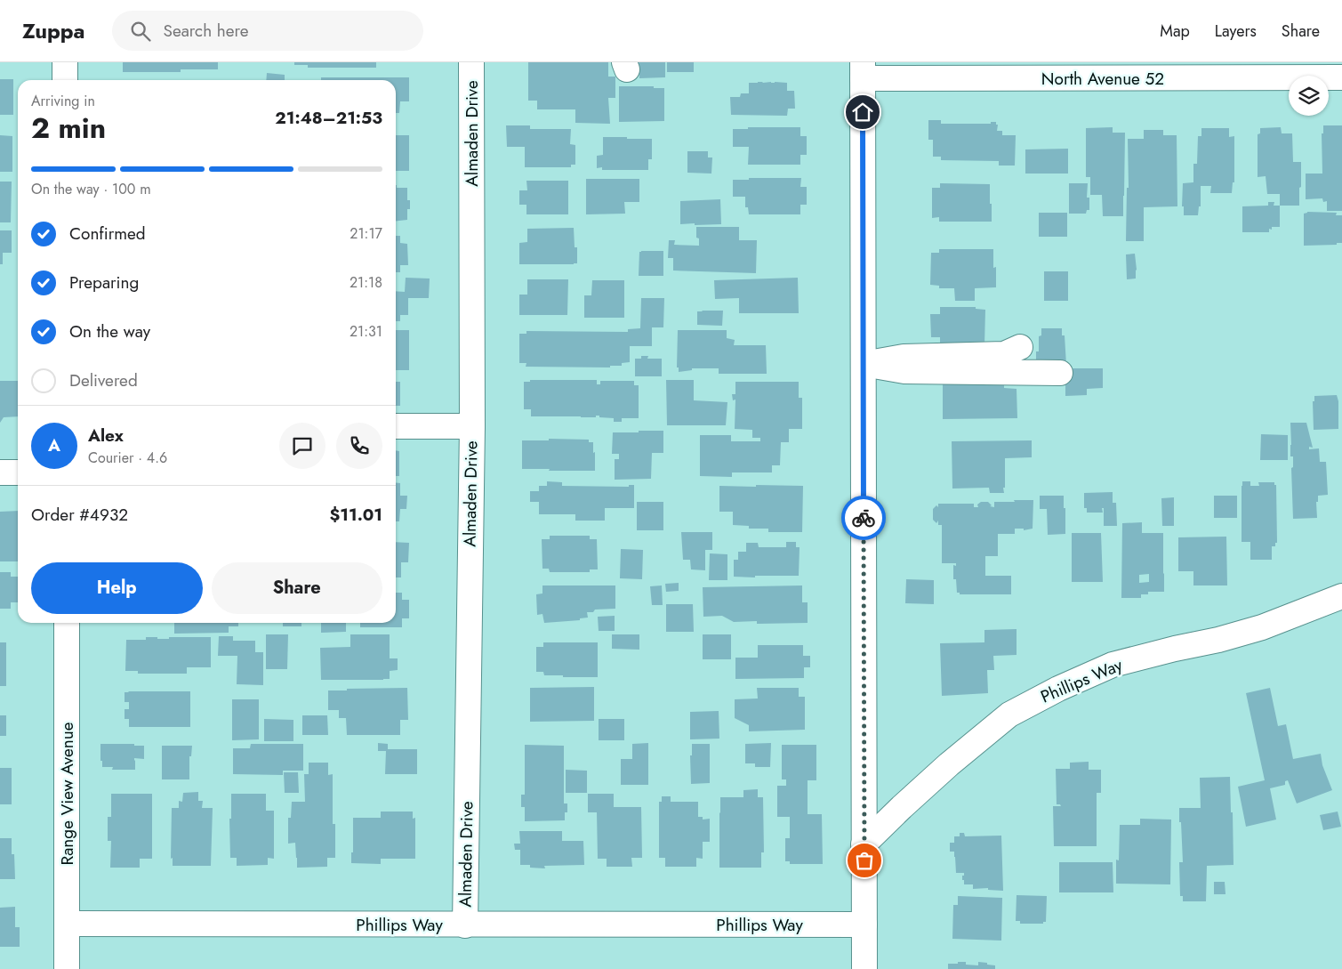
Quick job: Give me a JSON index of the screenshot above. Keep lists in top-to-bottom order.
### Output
{
  "streets": {
    "street": [
      "North Avenue 52",
      "Almaden Drive",
      "Phillips Way",
      "Range View Avenue"
    ]
  },
  "crossings": [
    ["Almaden Drive", "Phillips Way"],
    ["Phillips Way", "Range View Avenue"]
  ],
  "page": {
    "header": "Zuppa",
    "search": "Search here",
    "nav": ["Map", "Layers", "Share"],
    "heading": ["2 min", "Arriving in", "21:48–21:53"],
    "panel": [
      "Alex",
      "Courier · 4.6",
      "Order #4932",
      "$11.01"
    ],
    "bar": "On the way · 100 m",
    "list": [
      ["Confirmed", "21:17"],
      ["Preparing", "21:18"],
      ["On the way", "21:31"],
      "Delivered"
    ],
    "round": "A",
    "buttons": ["Help", "Share"]
  }
}
